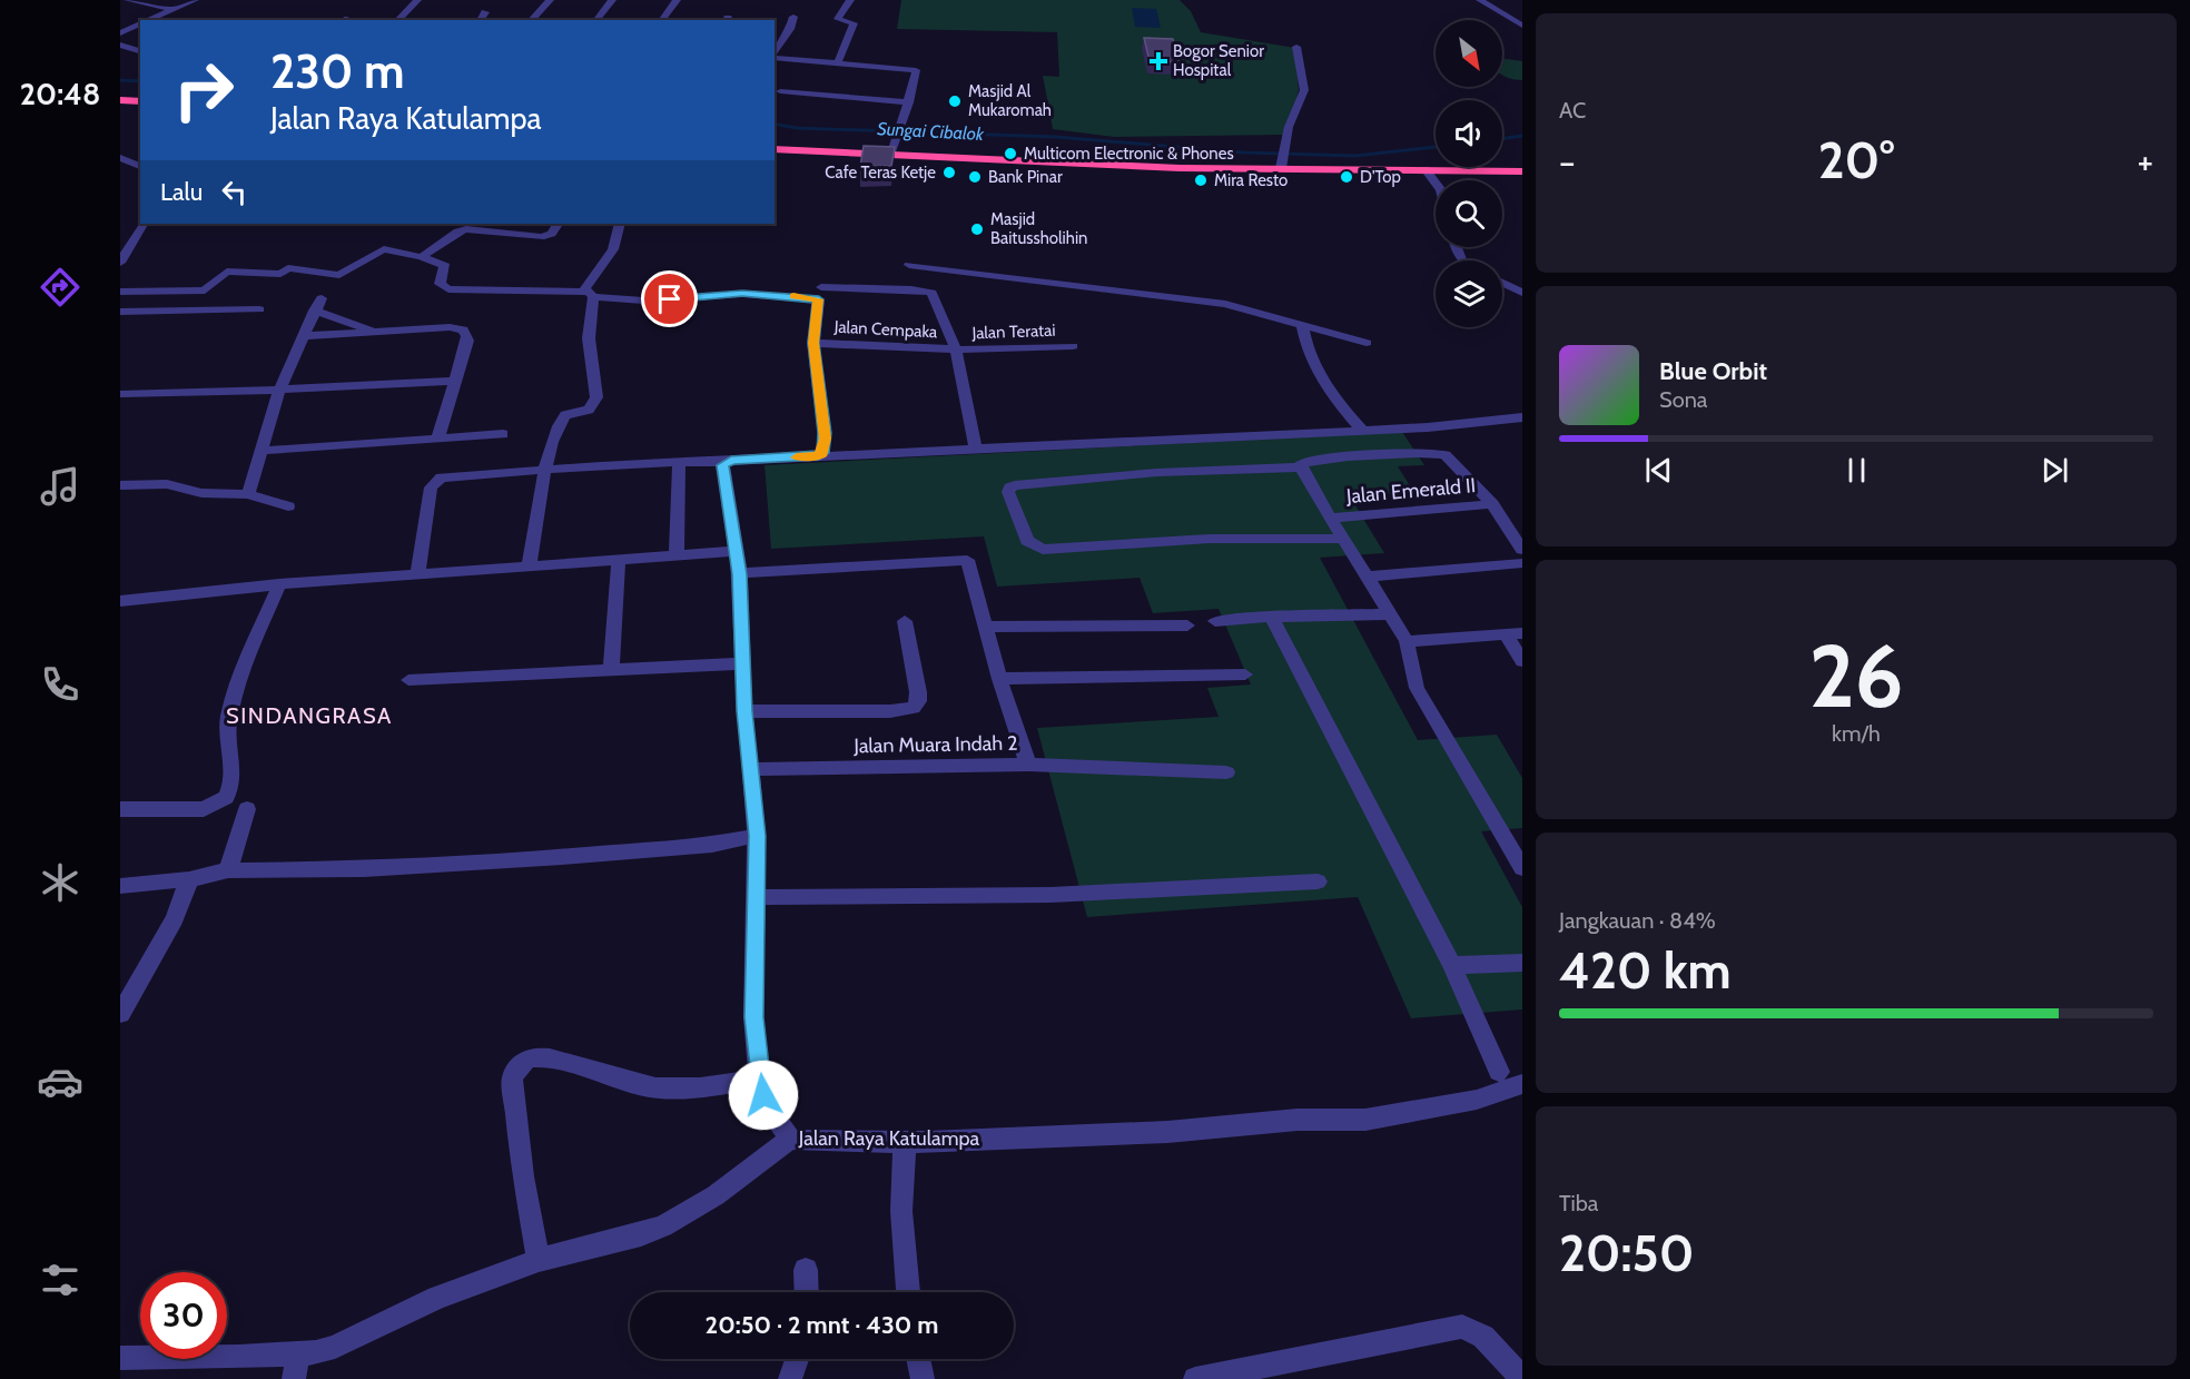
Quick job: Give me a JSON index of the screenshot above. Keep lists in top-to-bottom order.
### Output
{
  "streets": {
    "street": [
      "Jalan Cempaka",
      "Jalan Teratai",
      "Jalan Emerald II",
      "Jalan Muara Indah 2",
      "Jalan Raya Katulampa"
    ]
  },
  "crossings": [
    ["Jalan Cempaka", "Jalan Teratai"],
    ["Jalan Muara Indah 2", "Jalan Raya Katulampa"]
  ],
  "districts": ["SINDANGRASA"],
  "water": ["Sungai Cibalok"],
  "places": {
    "health": ["Bogor Senior Hospital"],
    "other": [
      "Masjid Al Mukaromah",
      "Multicom Electronic & Phones",
      "Cafe Teras Ketje",
      "Bank Pinar",
      "D'Top",
      "Mira Resto",
      "Masjid Baitussholihin"
    ]
  },
  "north": "bottom right",
  "page": {
    "tabs": "20:48",
    "tile": [
      "AC",
      ["26", "km/h"],
      ["Jangkauan · 84%", "420 km"],
      ["Tiba", "20:50"]
    ],
    "turn": ["230 m", "Jalan Raya Katulampa"],
    "heat": ["−", "20°", "+"],
    "then": "Lalu",
    "song": ["Blue Orbit", "Sona"],
    "limit": "30",
    "trip": "20:50 · 2 mnt · 430 m"
  }
}
